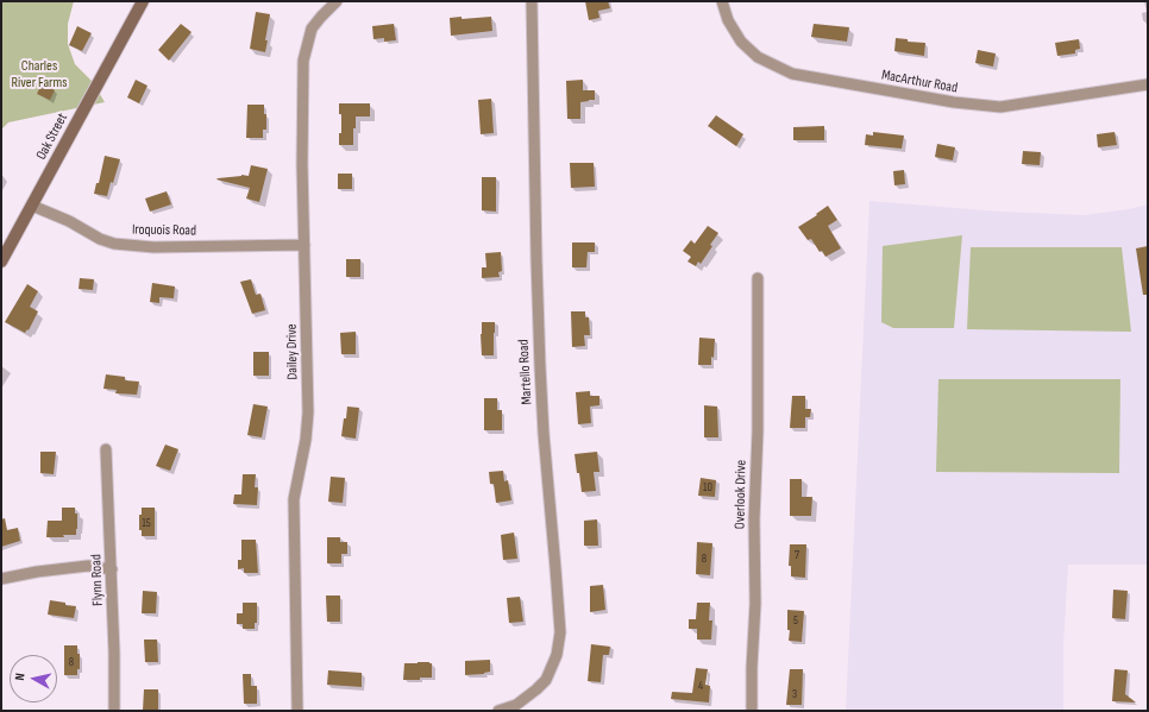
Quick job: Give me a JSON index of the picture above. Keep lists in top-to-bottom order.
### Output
{
  "streets": {
    "main road": ["Oak Street"],
    "street": [
      "MacArthur Road",
      "Iroquois Road",
      "Dailey Drive",
      "Martello Road",
      "Overlook Drive",
      "Flynn Road"
    ]
  },
  "crossings": [
    ["Oak Street", "Iroquois Road"],
    ["Iroquois Road", "Dailey Drive"]
  ],
  "parks": ["Charles River Farms"],
  "house_numbers": [
    "10",
    "15",
    "7",
    "8",
    "5",
    "8",
    "4",
    "3"
  ],
  "north": "left"
}
